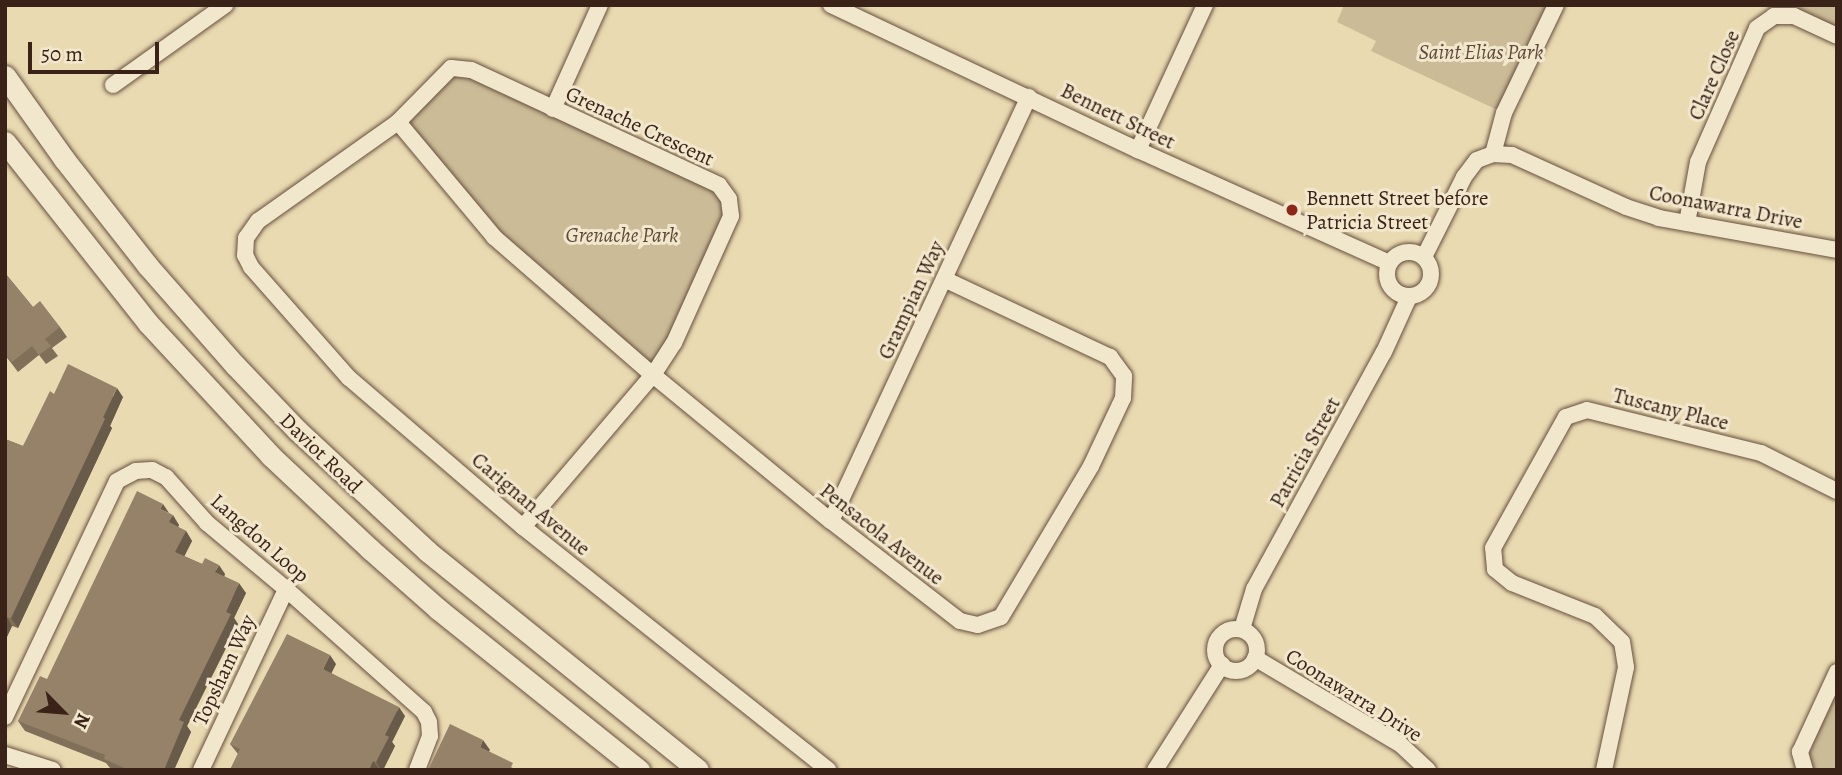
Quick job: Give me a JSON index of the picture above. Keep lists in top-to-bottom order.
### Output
{
  "streets": {
    "street": [
      "Clare Close",
      "Bennett Street",
      "Grenache Crescent",
      "Coonawarra Drive",
      "Grampian Way",
      "Tuscany Place",
      "Patricia Street",
      "Daviot Road",
      "Carignan Avenue",
      "Pensacola Avenue",
      "Langdon Loop",
      "Topsham Way"
    ]
  },
  "crossings": [
    ["Clare Close", "Coonawarra Drive"],
    ["Bennett Street", "Grampian Way"],
    ["Bennett Street", "Patricia Street"],
    ["Grenache Crescent", "Carignan Avenue"],
    ["Grenache Crescent", "Pensacola Avenue"],
    ["Coonawarra Drive", "Patricia Street"],
    ["Grampian Way", "Pensacola Avenue"],
    ["Langdon Loop", "Topsham Way"]
  ],
  "parks": ["Saint Elias Park", "Grenache Park"],
  "places": ["Bennett Street before Patricia Street"],
  "scale_bar": "50 m",
  "north": "bottom right"
}
